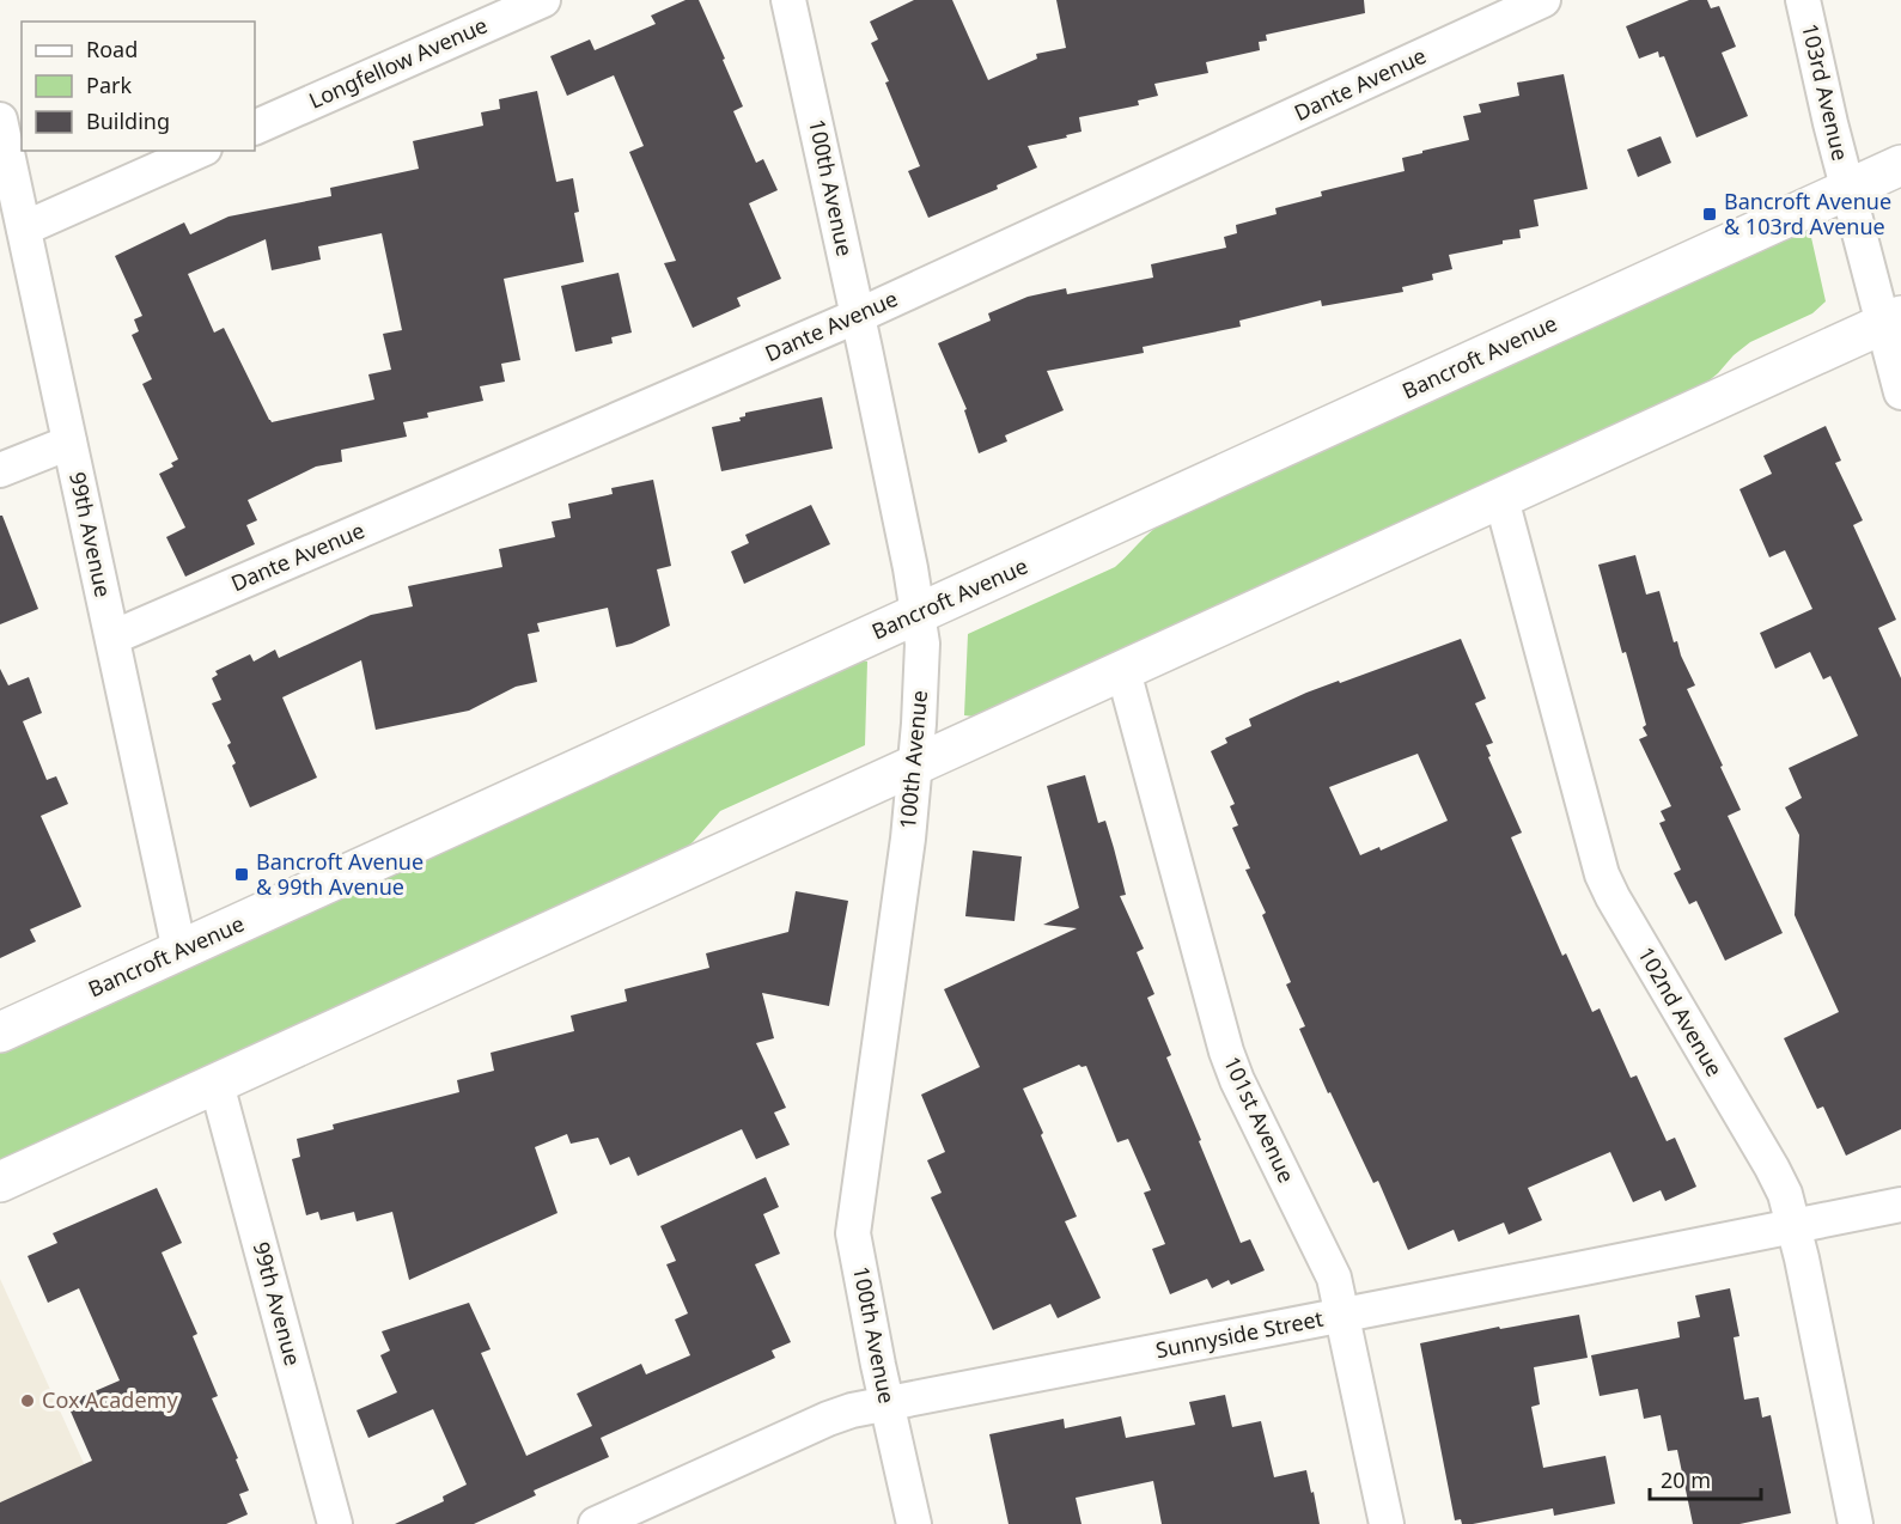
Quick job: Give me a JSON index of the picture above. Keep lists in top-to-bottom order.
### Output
{
  "streets": {
    "main road": ["Bancroft Avenue"],
    "street": [
      "Longfellow Avenue",
      "Dante Avenue",
      "103rd Avenue",
      "100th Avenue",
      "99th Avenue",
      "102nd Avenue",
      "101st Avenue",
      "Sunnyside Street"
    ]
  },
  "crossings": [
    ["Dante Avenue", "100th Avenue"],
    ["Dante Avenue", "99th Avenue"],
    ["103rd Avenue", "Bancroft Avenue"],
    ["100th Avenue", "Bancroft Avenue"],
    ["100th Avenue", "Sunnyside Street"],
    ["Bancroft Avenue", "99th Avenue"],
    ["102nd Avenue", "Sunnyside Street"],
    ["101st Avenue", "Sunnyside Street"]
  ],
  "places": {
    "transit": ["Bancroft Avenue & 103rd Avenue", "Bancroft Avenue & 99th Avenue"],
    "other": ["Cox Academy"]
  },
  "legend": ["Road", "Park", "Building"],
  "scale_bar": "20 m"
}
